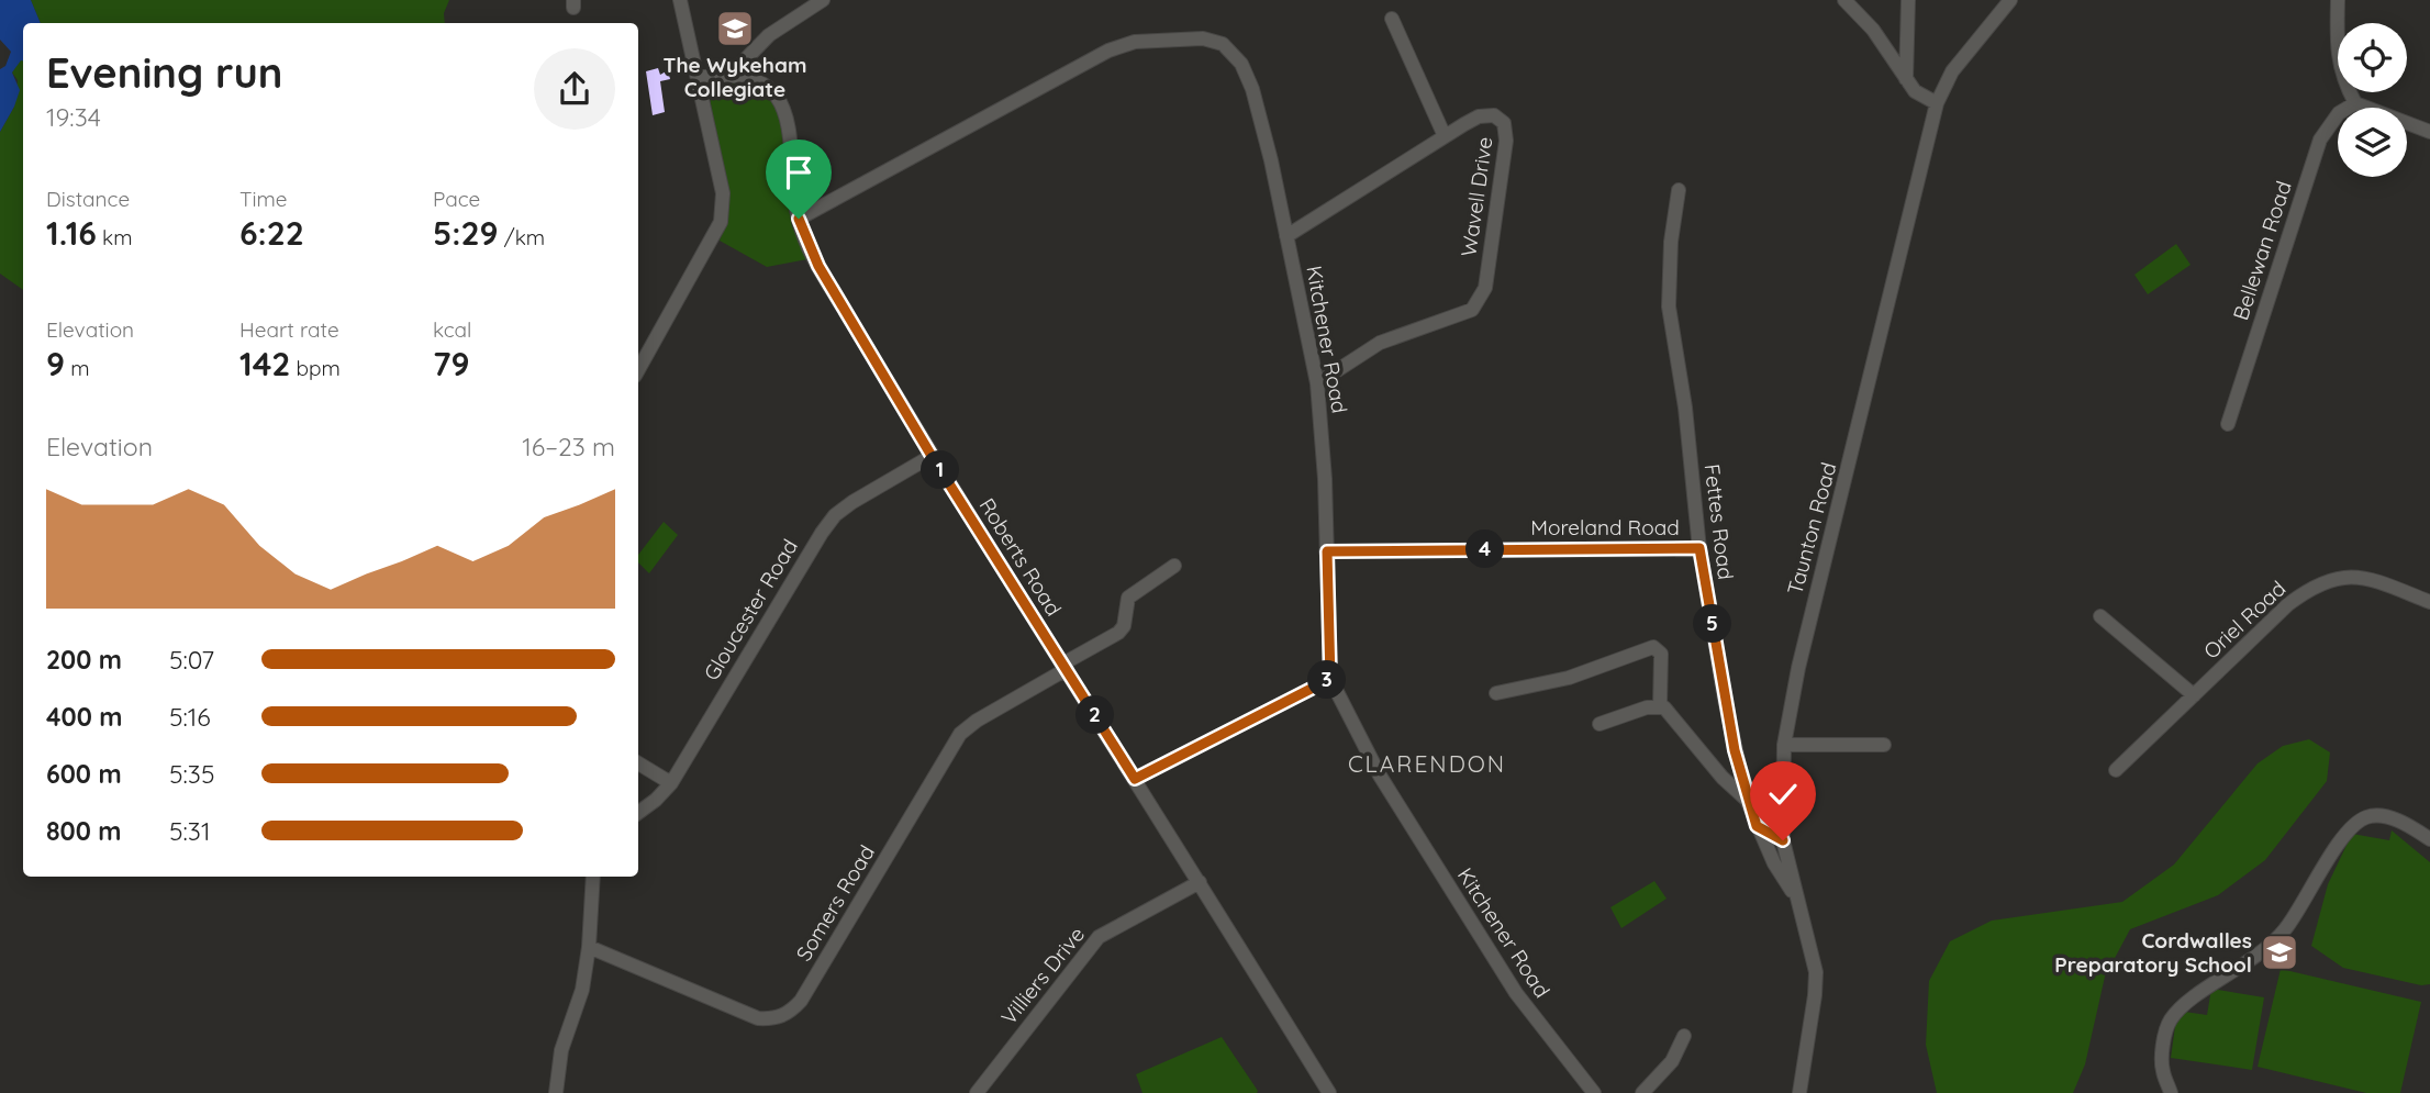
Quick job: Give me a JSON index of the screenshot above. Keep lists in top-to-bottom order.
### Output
{
  "streets": {
    "street": [
      "Wavell Drive",
      "Bellewan Road",
      "Kitchener Road",
      "Fettes Road",
      "Moreland Road",
      "Taunton Road",
      "Roberts Road",
      "Gloucester Road",
      "Oriel Road",
      "Somers Road",
      "Villiers Drive"
    ]
  },
  "crossings": [
    ["Wavell Drive", "Kitchener Road"],
    ["Kitchener Road", "Moreland Road"],
    ["Kitchener Road", "Roberts Road"],
    ["Fettes Road", "Moreland Road"],
    ["Fettes Road", "Taunton Road"],
    ["Roberts Road", "Gloucester Road"],
    ["Roberts Road", "Somers Road"],
    ["Roberts Road", "Villiers Drive"]
  ],
  "districts": ["CLARENDON"],
  "places": {
    "school or university": ["The Wykeham Collegiate", "Cordwalles Preparatory School"]
  },
  "page": {
    "heading": ["Evening run", "19:34"],
    "stats": [
      ["Distance", "1.16 km"],
      ["Time", "6:22"],
      ["Pace", "5:29 /km"],
      ["Elevation", "9 m"],
      ["Heart rate", "142 bpm"],
      ["kcal", "79"]
    ],
    "chart": ["Elevation", "16–23 m"],
    "pins": [
      "1",
      "4",
      "5",
      "3",
      "2"
    ],
    "list": [
      {
        "name": "200 m",
        "note": "5:07"
      },
      {
        "name": "400 m",
        "note": "5:16"
      },
      {
        "name": "600 m",
        "note": "5:35"
      },
      {
        "name": "800 m",
        "note": "5:31"
      }
    ]
  }
}
